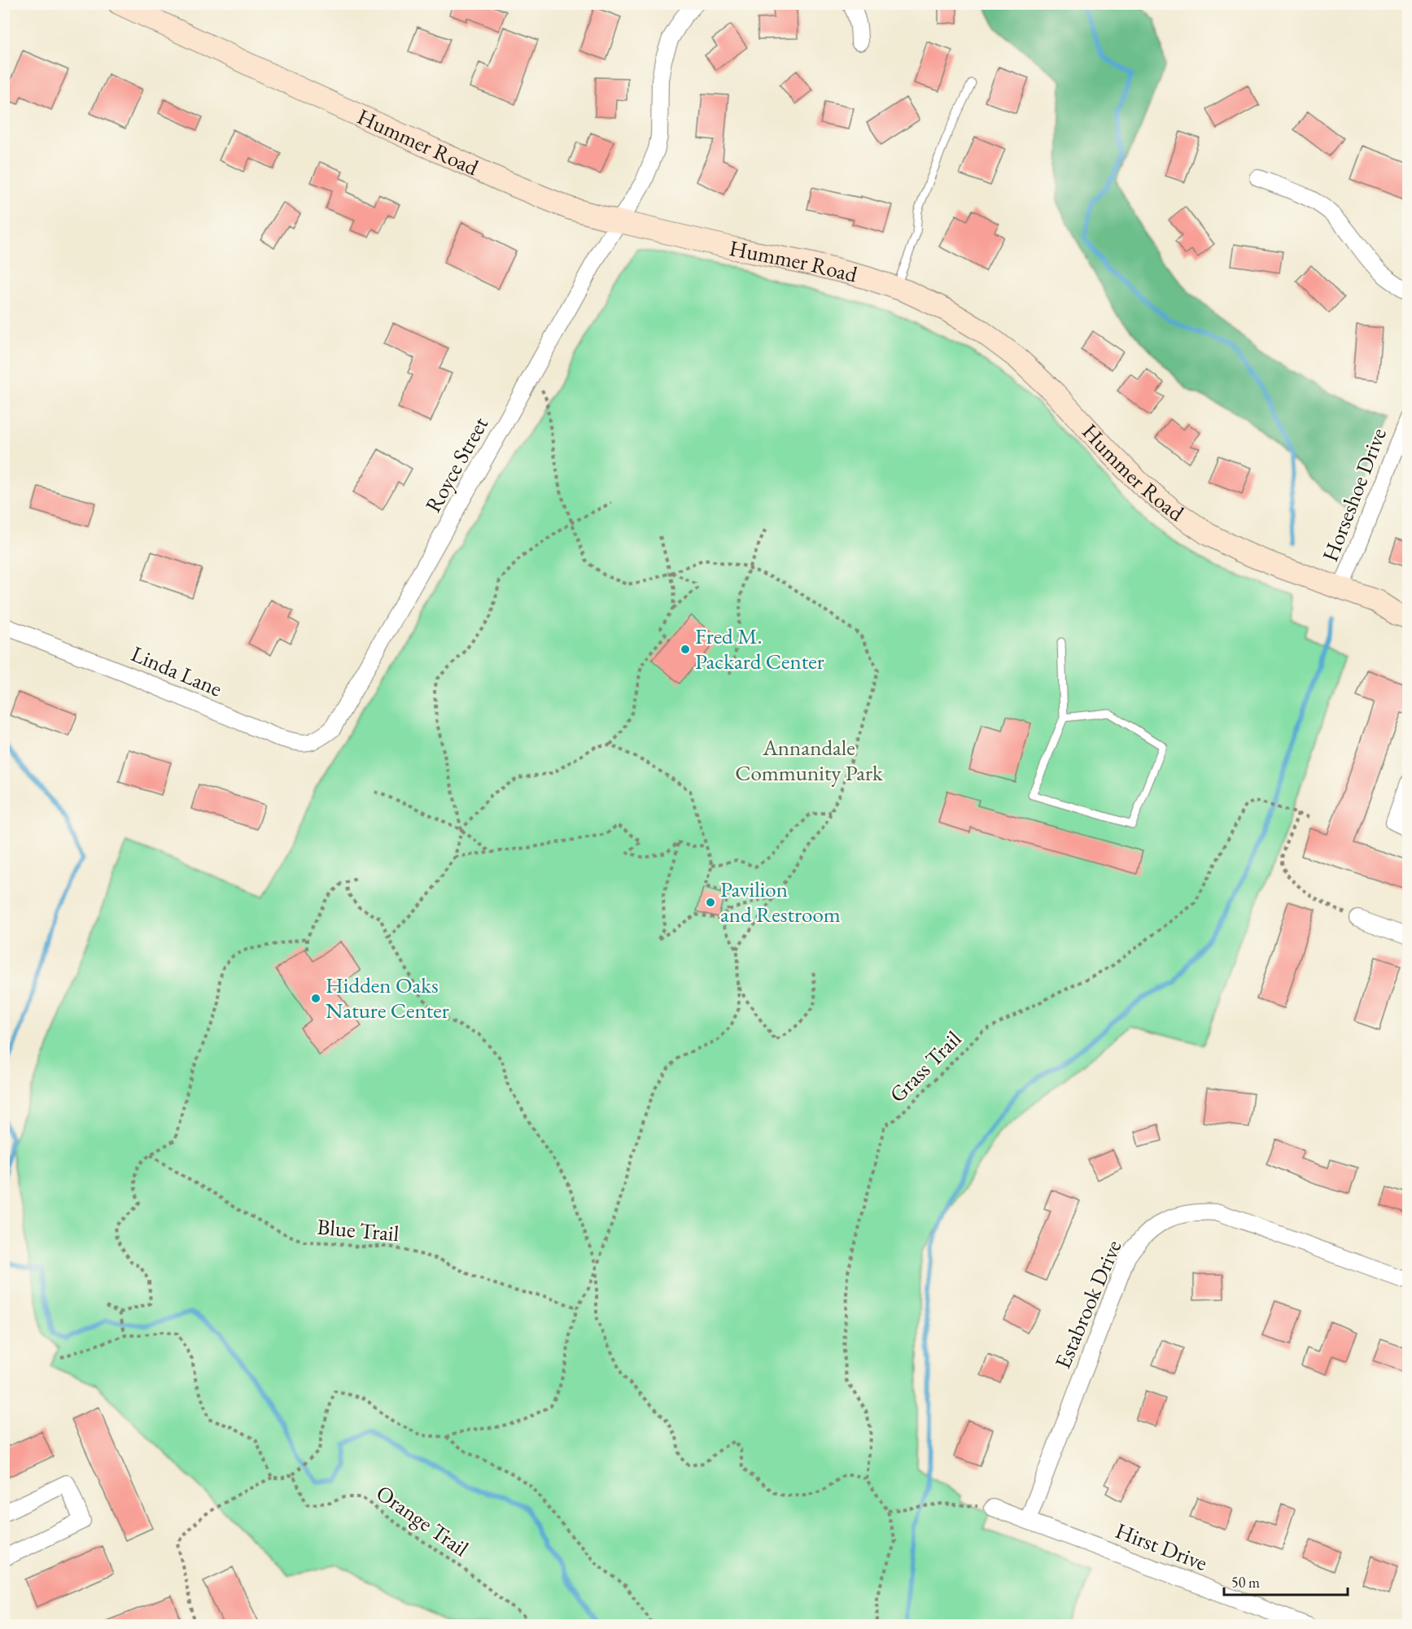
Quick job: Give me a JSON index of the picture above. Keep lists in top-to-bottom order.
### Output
{
  "streets": {
    "main road": ["Hummer Road"],
    "street": [
      "Royce Street",
      "Horseshoe Drive",
      "Linda Lane",
      "Estabrook Drive",
      "Hirst Drive"
    ],
    "path": ["Grass Trail", "Blue Trail", "Orange Trail"]
  },
  "crossings": [
    ["Hummer Road", "Royce Street"],
    ["Hummer Road", "Horseshoe Drive"],
    ["Royce Street", "Linda Lane"],
    ["Estabrook Drive", "Hirst Drive"]
  ],
  "parks": ["Annandale Community Park"],
  "places": ["Fred M. Packard Center", "Pavilion and Restroom", "Hidden Oaks Nature Center"],
  "scale_bar": "50 m"
}
